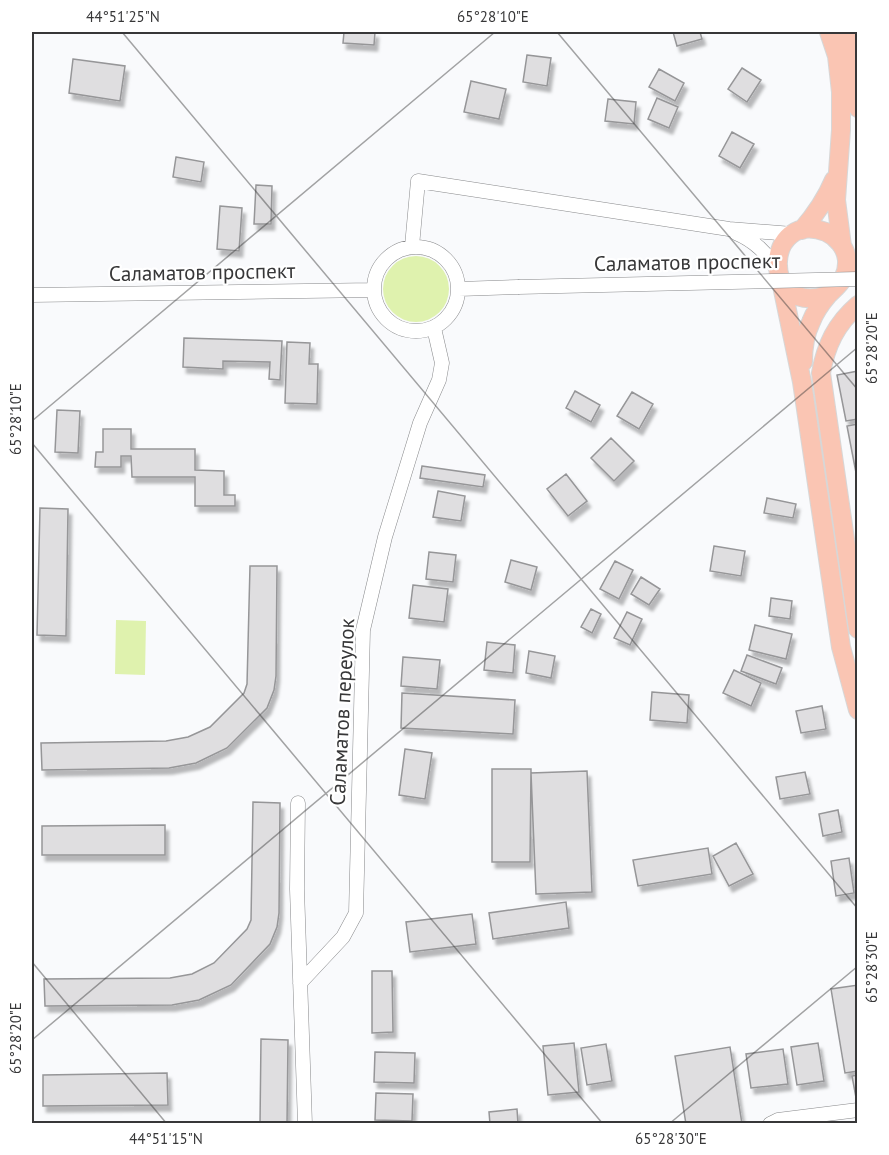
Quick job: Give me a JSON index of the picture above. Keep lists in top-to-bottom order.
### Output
{
  "streets": {
    "street": ["Саламатов проспект", "Саламатов переулок"]
  },
  "crossings": [
    ["Саламатов проспект", "Саламатов переулок"]
  ],
  "coordinates": [
    "44°51'25\"N",
    "65°28'10\"E",
    "65°28'20\"E",
    "65°28'30\"E",
    "44°51'15\"N"
  ]
}
